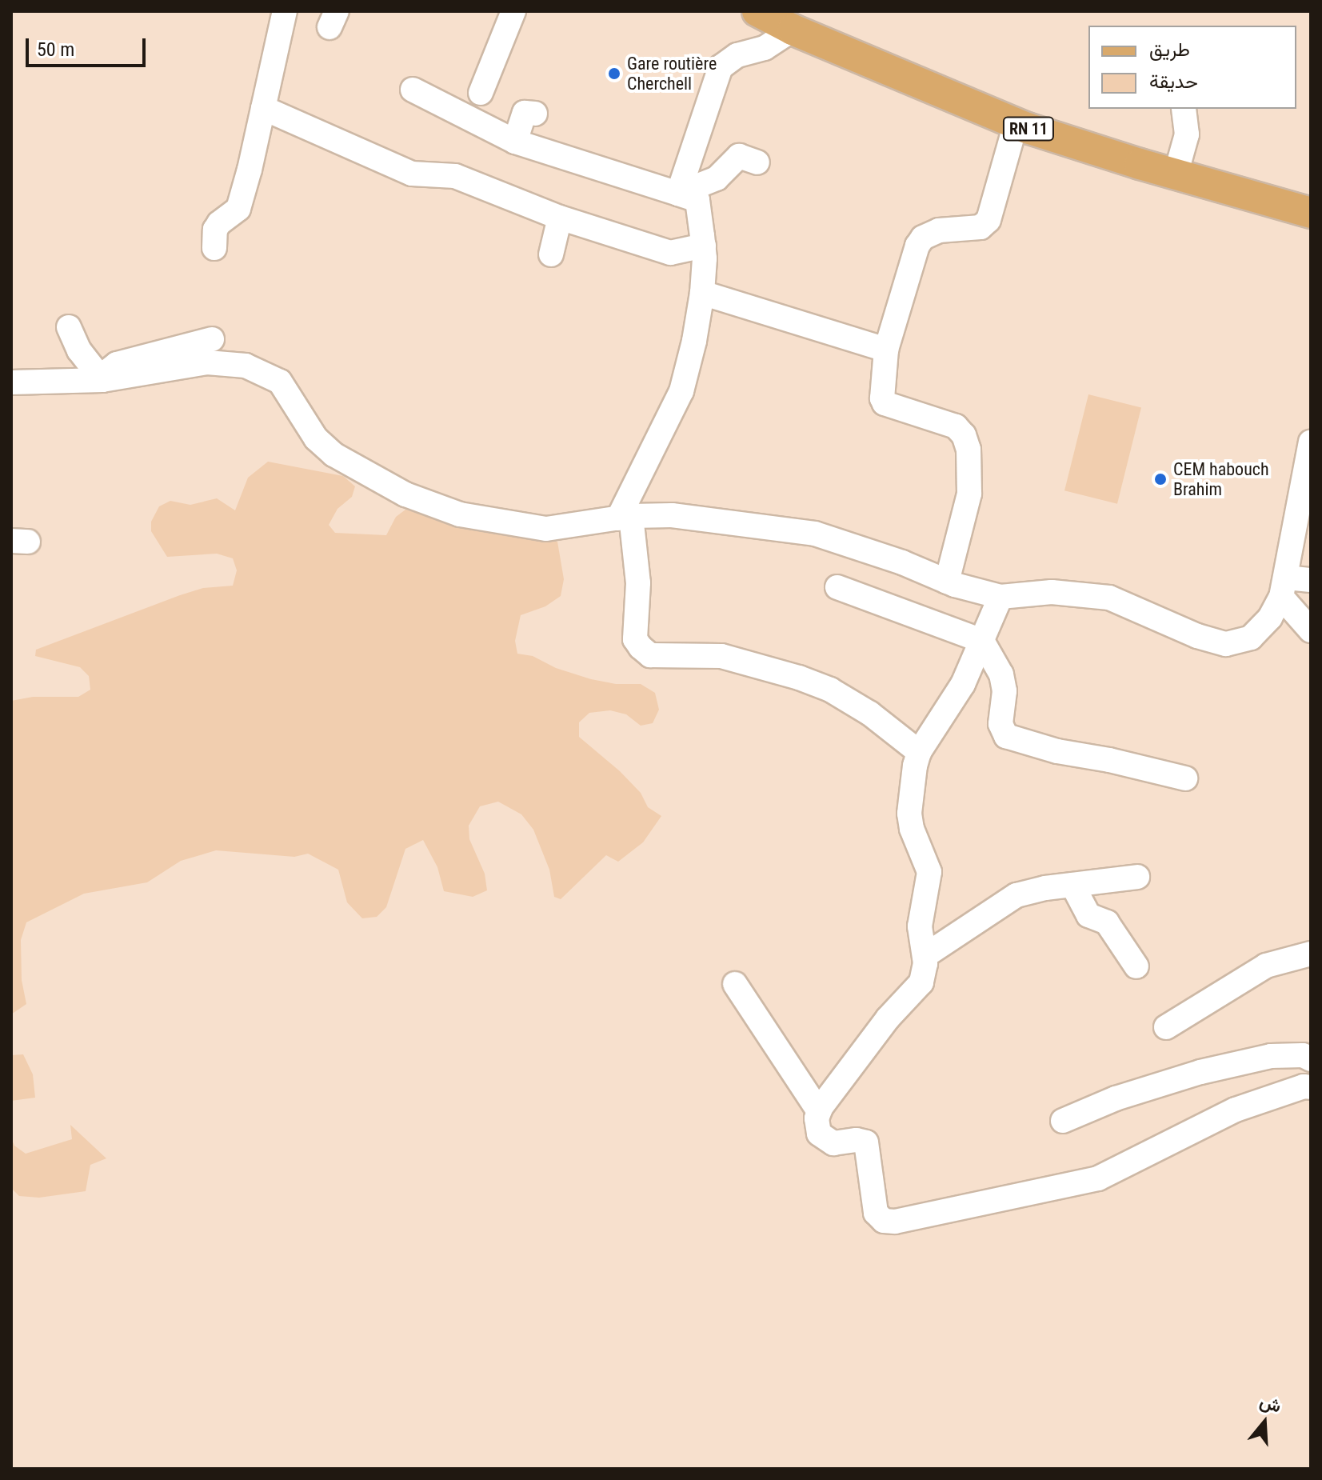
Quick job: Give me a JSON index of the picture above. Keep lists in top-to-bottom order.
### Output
{
  "streets": {
    "main road": ["RN 11"]
  },
  "places": ["Gare routière Cherchell", "CEM habouch Brahim"],
  "legend": ["طريق", "حديقة"],
  "scale_bar": "50 m",
  "north": "top"
}
